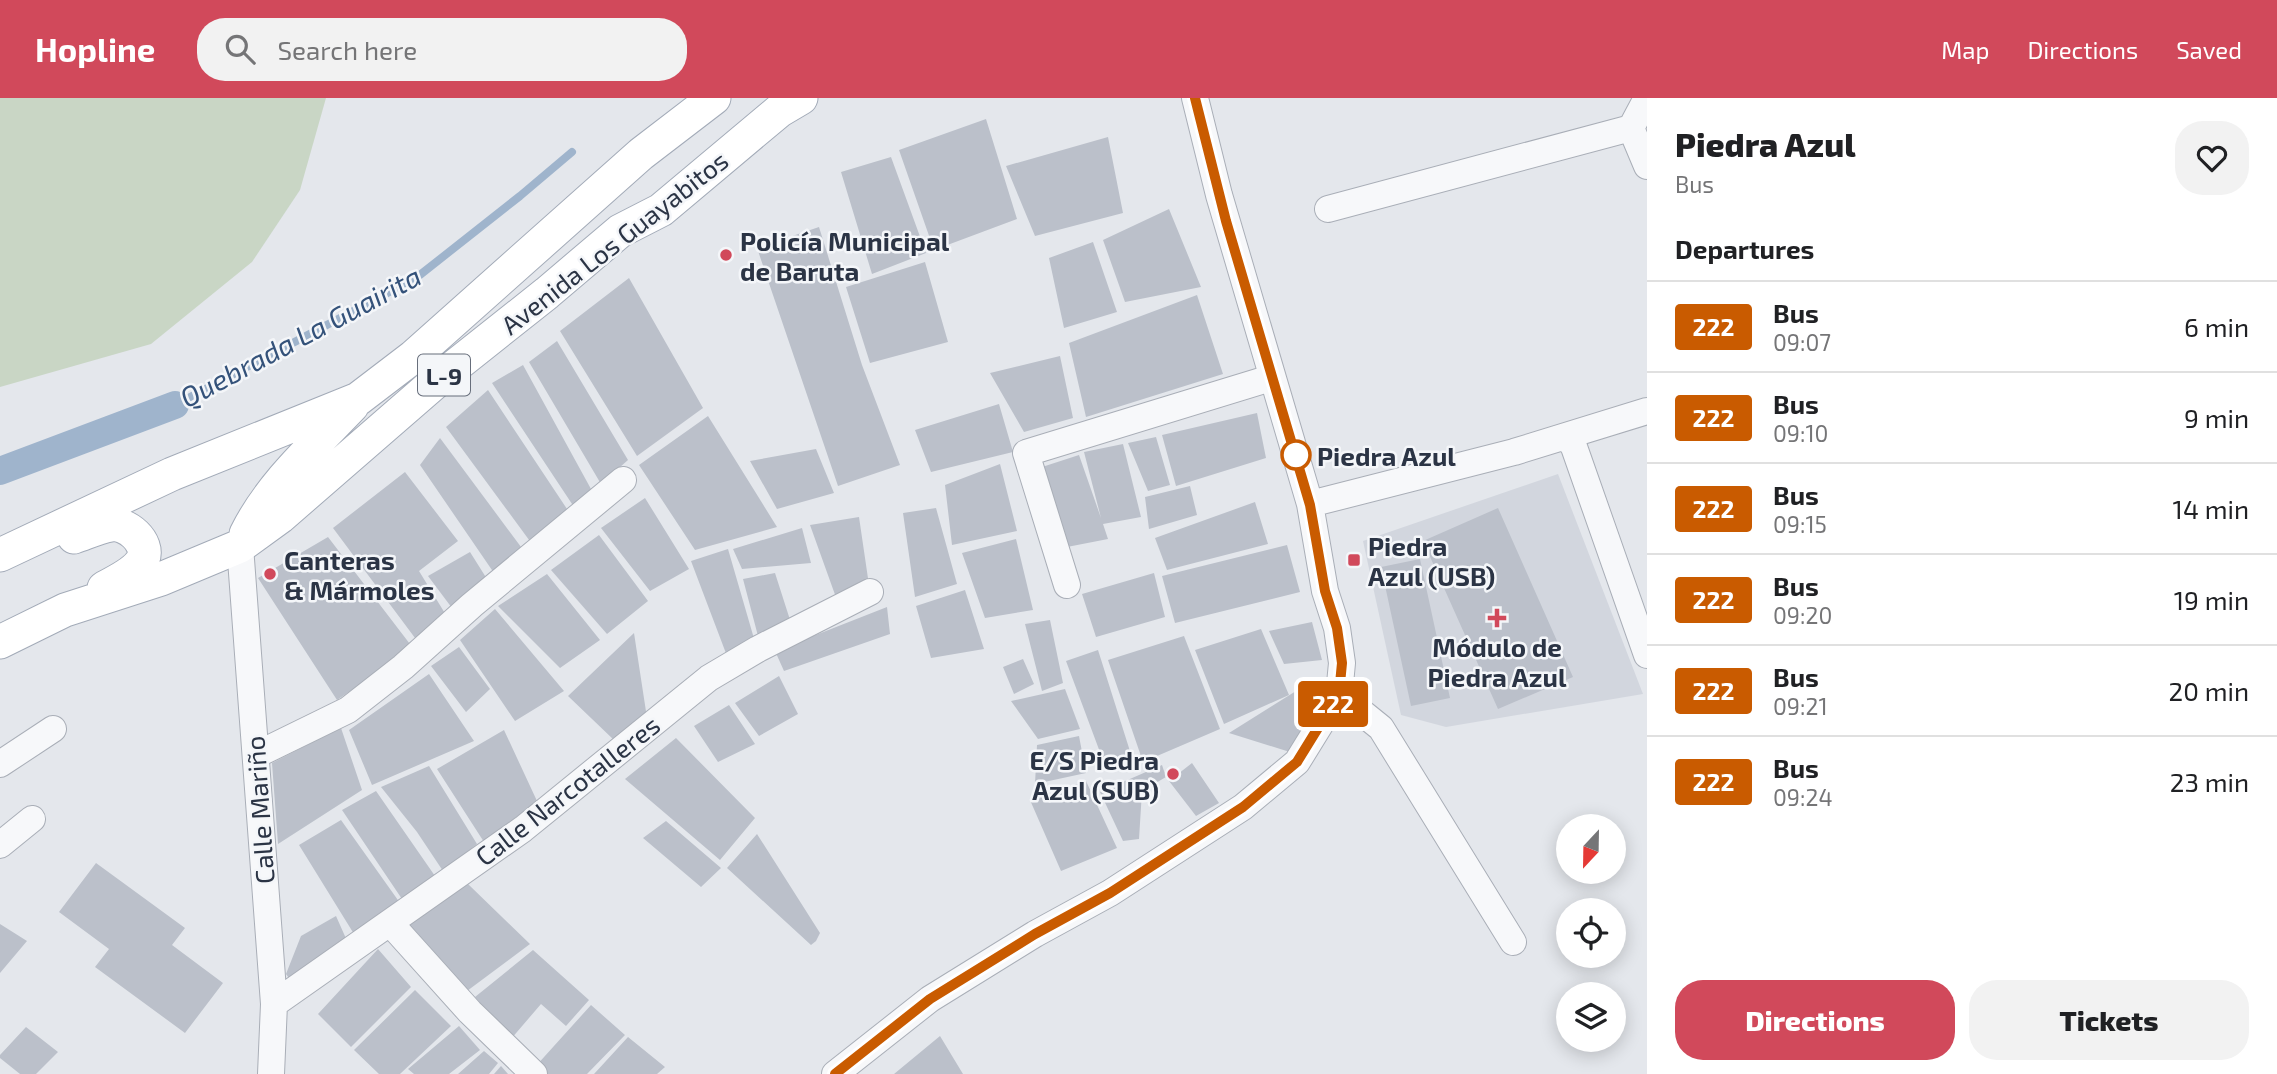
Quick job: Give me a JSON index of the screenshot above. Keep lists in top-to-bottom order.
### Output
{
  "streets": {
    "main road": ["Avenida Los Guayabitos", "L-9"],
    "street": ["Calle Narcotalleres", "Calle Mariño"]
  },
  "crossings": [
    ["Avenida Los Guayabitos", "L-9"],
    ["Avenida Los Guayabitos", "Calle Mariño"],
    ["Calle Narcotalleres", "Calle Mariño"]
  ],
  "water": ["Quebrada La Guairita"],
  "places": {
    "other": [
      "Policía Municipal de Baruta",
      "Piedra Azul",
      "Canteras & Mármoles",
      "E/S Piedra Azul (SUB)"
    ],
    "transit": ["Piedra Azul (USB)"],
    "health": ["Módulo de Piedra Azul"]
  },
  "lines": ["bus line 222"],
  "north": "bottom",
  "page": {
    "header": "Hopline",
    "search": "Search here",
    "nav": ["Map", "Directions", "Saved"],
    "on_map": "222",
    "heading": [
      ["Piedra Azul", "Bus"],
      "Departures"
    ],
    "list": [
      {
        "mark": "222",
        "name": "Bus",
        "note": "09:07",
        "value": "6 min"
      },
      {
        "mark": "222",
        "name": "Bus",
        "note": "09:10",
        "value": "9 min"
      },
      {
        "mark": "222",
        "name": "Bus",
        "note": "09:15",
        "value": "14 min"
      },
      {
        "mark": "222",
        "name": "Bus",
        "note": "09:20",
        "value": "19 min"
      },
      {
        "mark": "222",
        "name": "Bus",
        "note": "09:21",
        "value": "20 min"
      },
      {
        "mark": "222",
        "name": "Bus",
        "note": "09:24",
        "value": "23 min"
      }
    ],
    "buttons": ["Directions", "Tickets"]
  }
}
